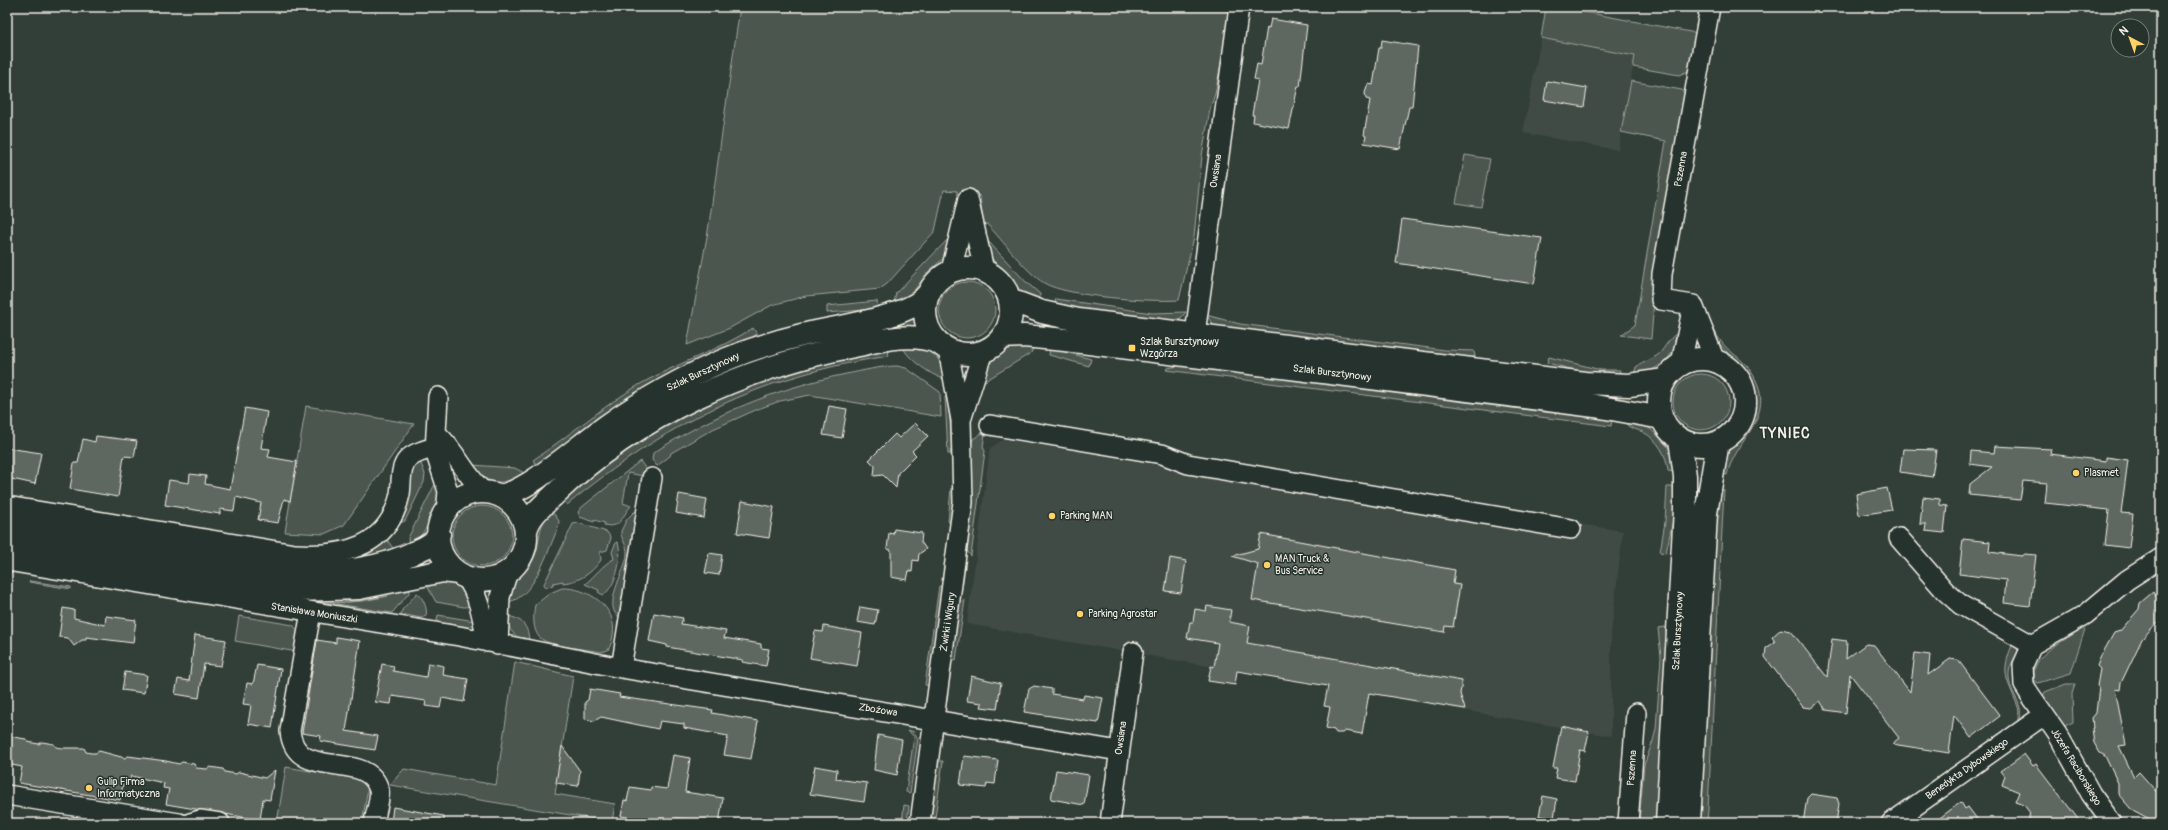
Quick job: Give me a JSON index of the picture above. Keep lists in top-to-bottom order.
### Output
{
  "streets": {
    "main road": ["Szlak Bursztynowy", "Stanisława Moniuszki"],
    "street": [
      "Pszenna",
      "Owsiana",
      "Żwirki i Wigury",
      "Zbożowa",
      "Józefa Raciborskiego",
      "Benedykta Dybowskiego"
    ]
  },
  "crossings": [
    ["Owsiana", "Zbożowa"],
    ["Szlak Bursztynowy", "Stanisława Moniuszki"],
    ["Szlak Bursztynowy", "Żwirki i Wigury"],
    ["Stanisława Moniuszki", "Zbożowa"],
    ["Żwirki i Wigury", "Zbożowa"],
    ["Józefa Raciborskiego", "Benedykta Dybowskiego"]
  ],
  "districts": ["TYNIEC"],
  "places": {
    "transit": ["Szlak Bursztynowy Wzgórza"],
    "other": [
      "Plasmet",
      "Parking MAN",
      "MAN Truck & Bus Service",
      "Parking Agrostar",
      "Gulip Firma Informatyczna"
    ]
  },
  "north": "top left"
}
